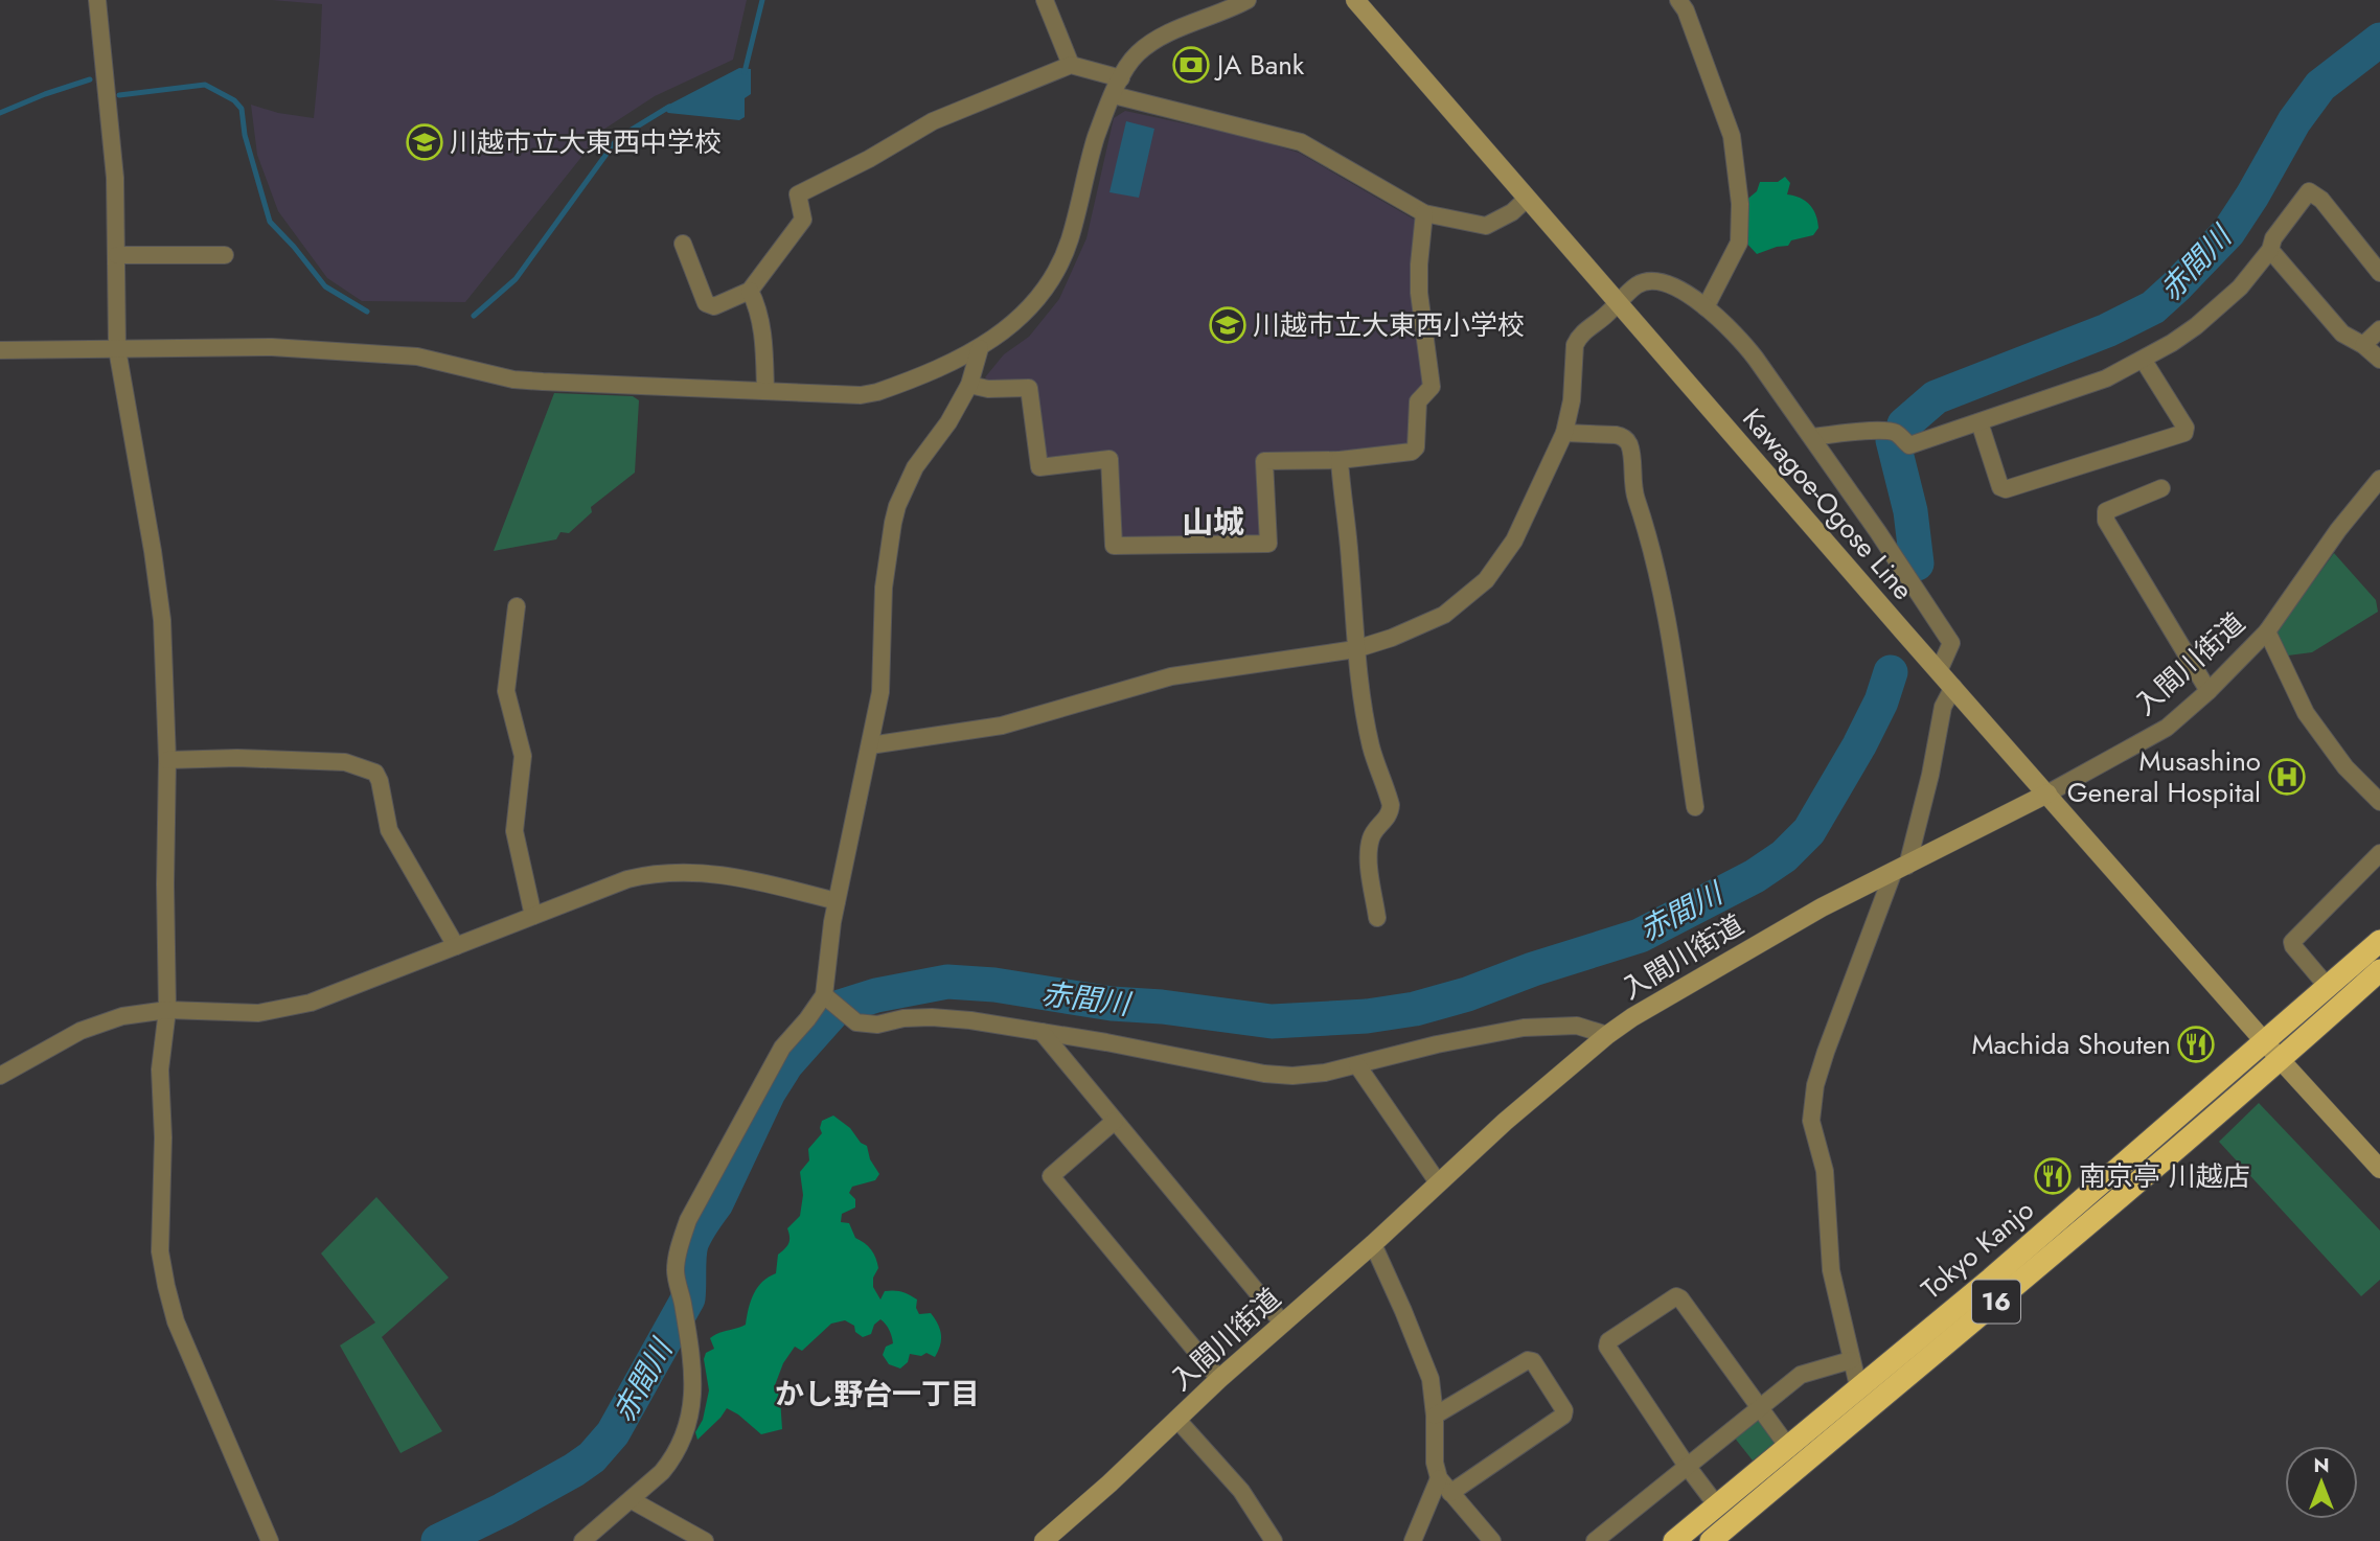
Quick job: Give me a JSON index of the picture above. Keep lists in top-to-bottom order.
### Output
{
  "streets": {
    "highway": ["Tokyo Kanjo", "16"],
    "main road": ["Kawagoe-Ogose Line", "入間川街道"]
  },
  "crossings": [
    ["Kawagoe-Ogose Line", "入間川街道"],
    ["Kawagoe-Ogose Line", "Tokyo Kanjo"]
  ],
  "districts": ["山城", "かし野台一丁目"],
  "water": ["赤間川"],
  "places": {
    "bank": ["JA Bank"],
    "school or university": ["川越市立大東西中学校", "川越市立大東西小学校"],
    "hospital": ["Musashino General Hospital"],
    "restaurant": ["Machida Shouten", "南京亭 川越店"]
  },
  "north": "top"
}
